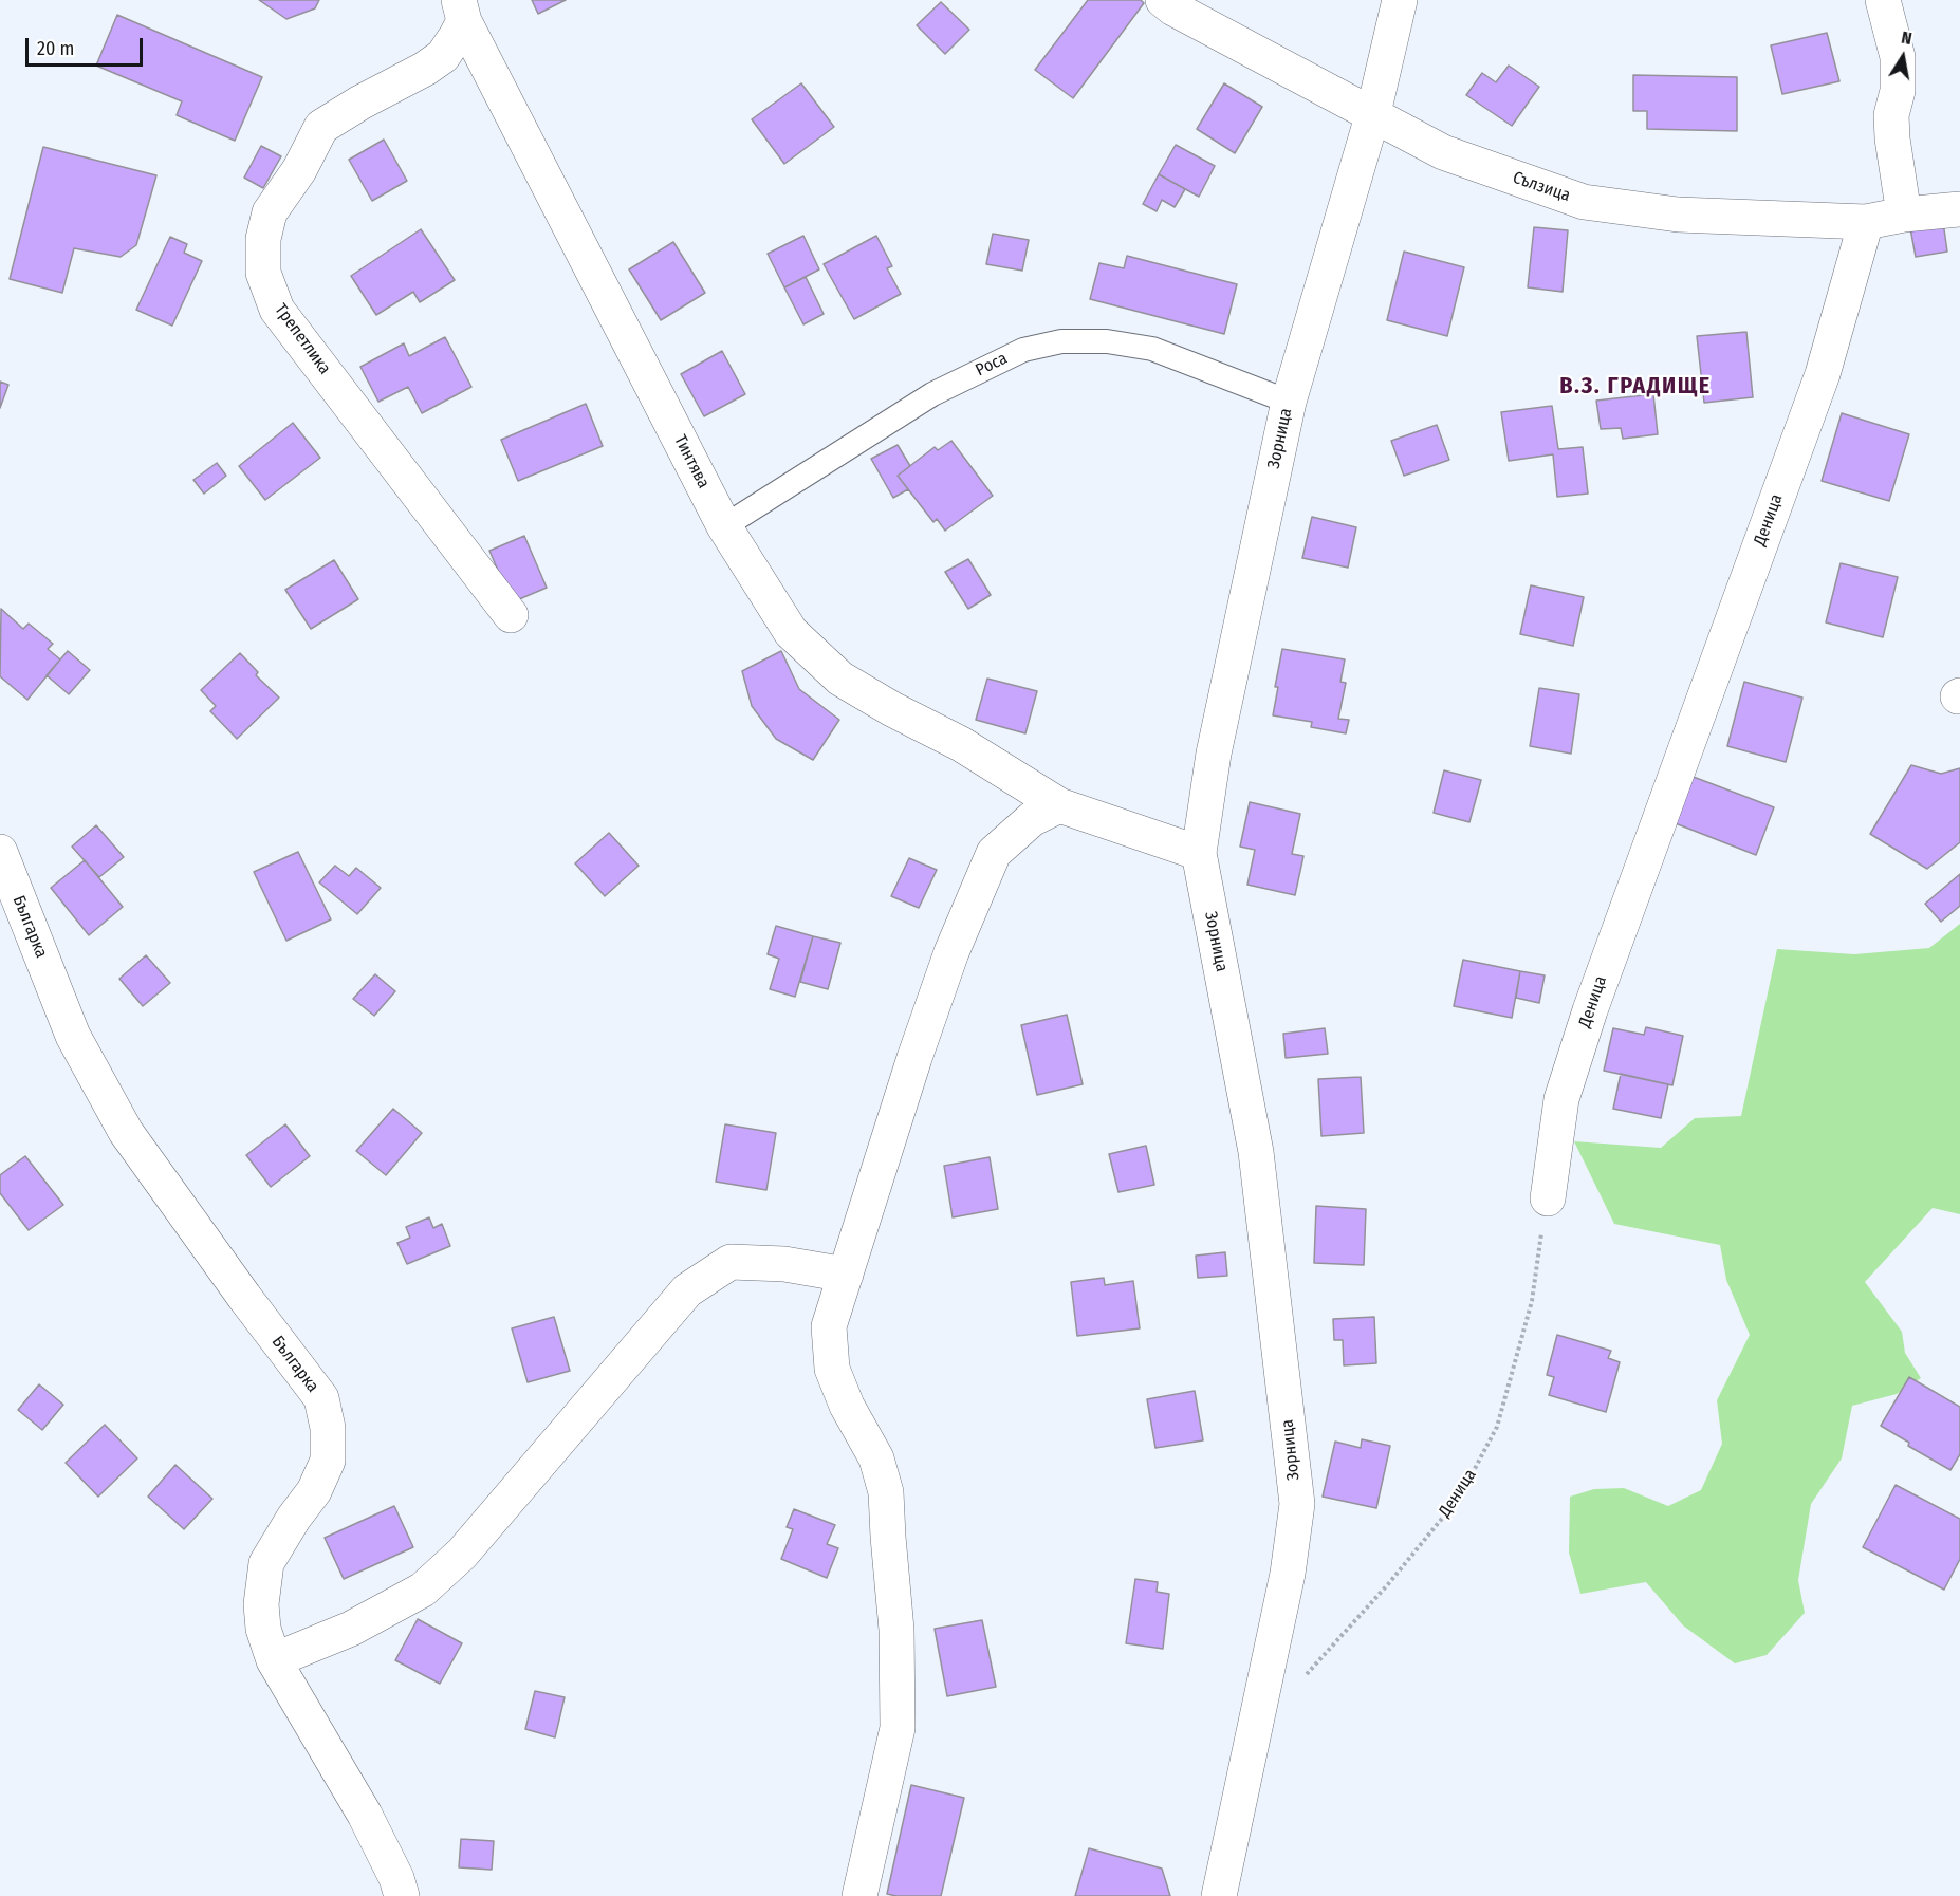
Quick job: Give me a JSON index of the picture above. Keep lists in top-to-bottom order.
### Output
{
  "streets": {
    "street": [
      "Сълзица",
      "Трепетлика",
      "Зорница",
      "Тинтява",
      "Деница",
      "Българка"
    ],
    "lane": ["Роса"]
  },
  "crossings": [
    ["Сълзица", "Зорница"],
    ["Сълзица", "Деница"],
    ["Трепетлика", "Тинтява"],
    ["Роса", "Зорница"],
    ["Роса", "Тинтява"],
    ["Зорница", "Тинтява"]
  ],
  "districts": ["В.З. ГРАДИЩЕ"],
  "scale_bar": "20 m",
  "north": "top"
}
